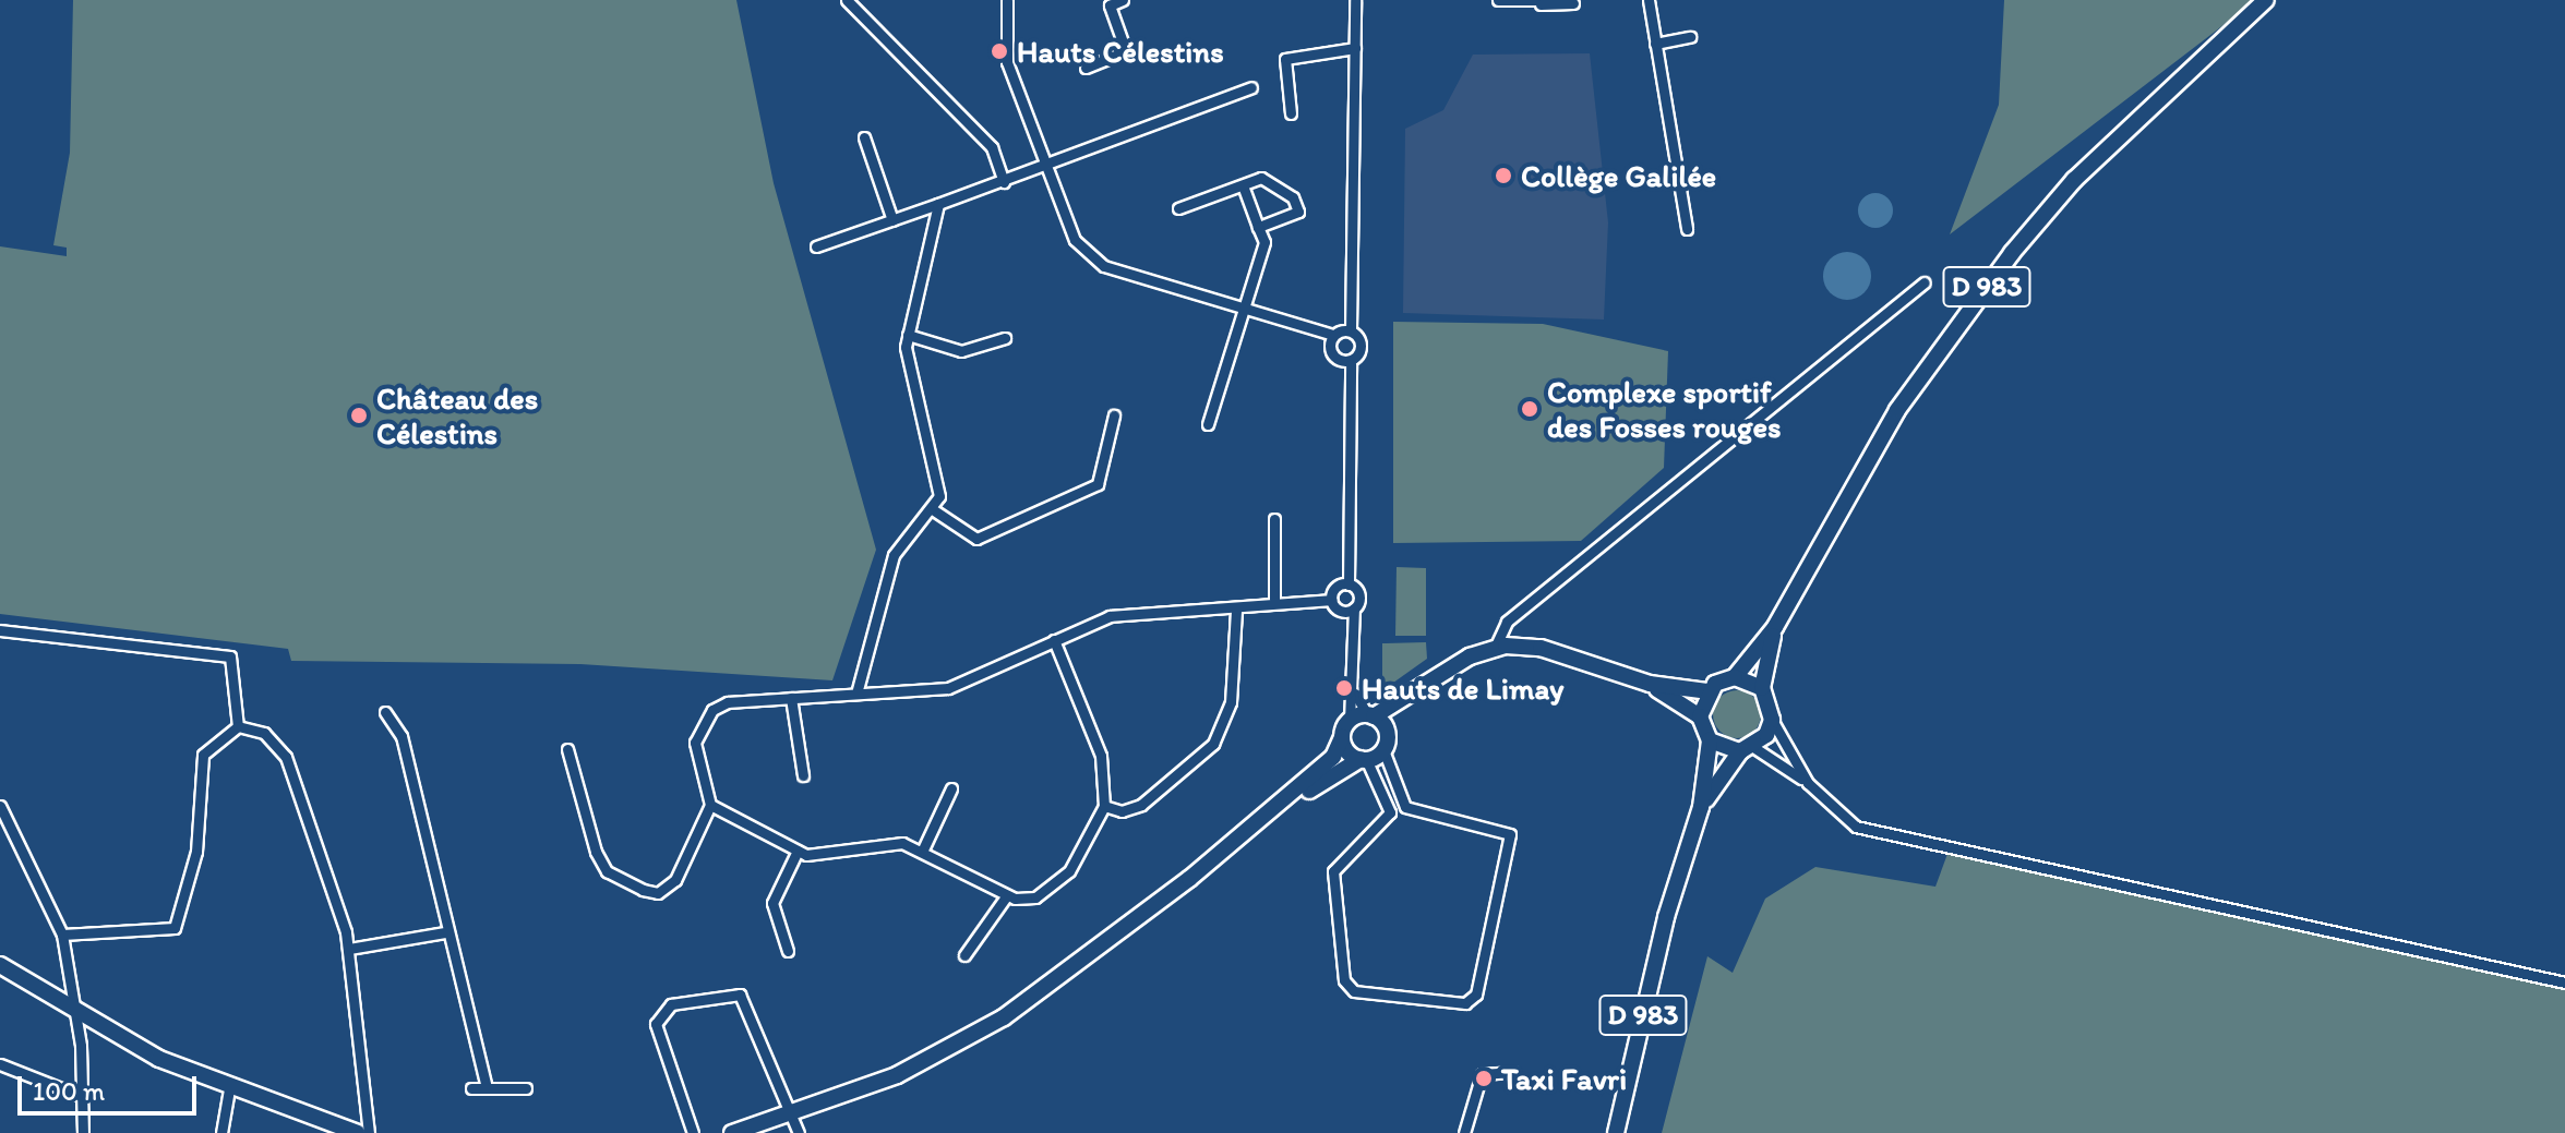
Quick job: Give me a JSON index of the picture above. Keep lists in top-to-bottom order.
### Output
{
  "streets": {
    "main road": ["D 983"]
  },
  "places": [
    "Hauts Célestins",
    "Collège Galilée",
    "Complexe sportif des Fosses rouges",
    "Château des Célestins",
    "Hauts de Limay",
    "Taxi Favri"
  ],
  "scale_bar": "100 m"
}
